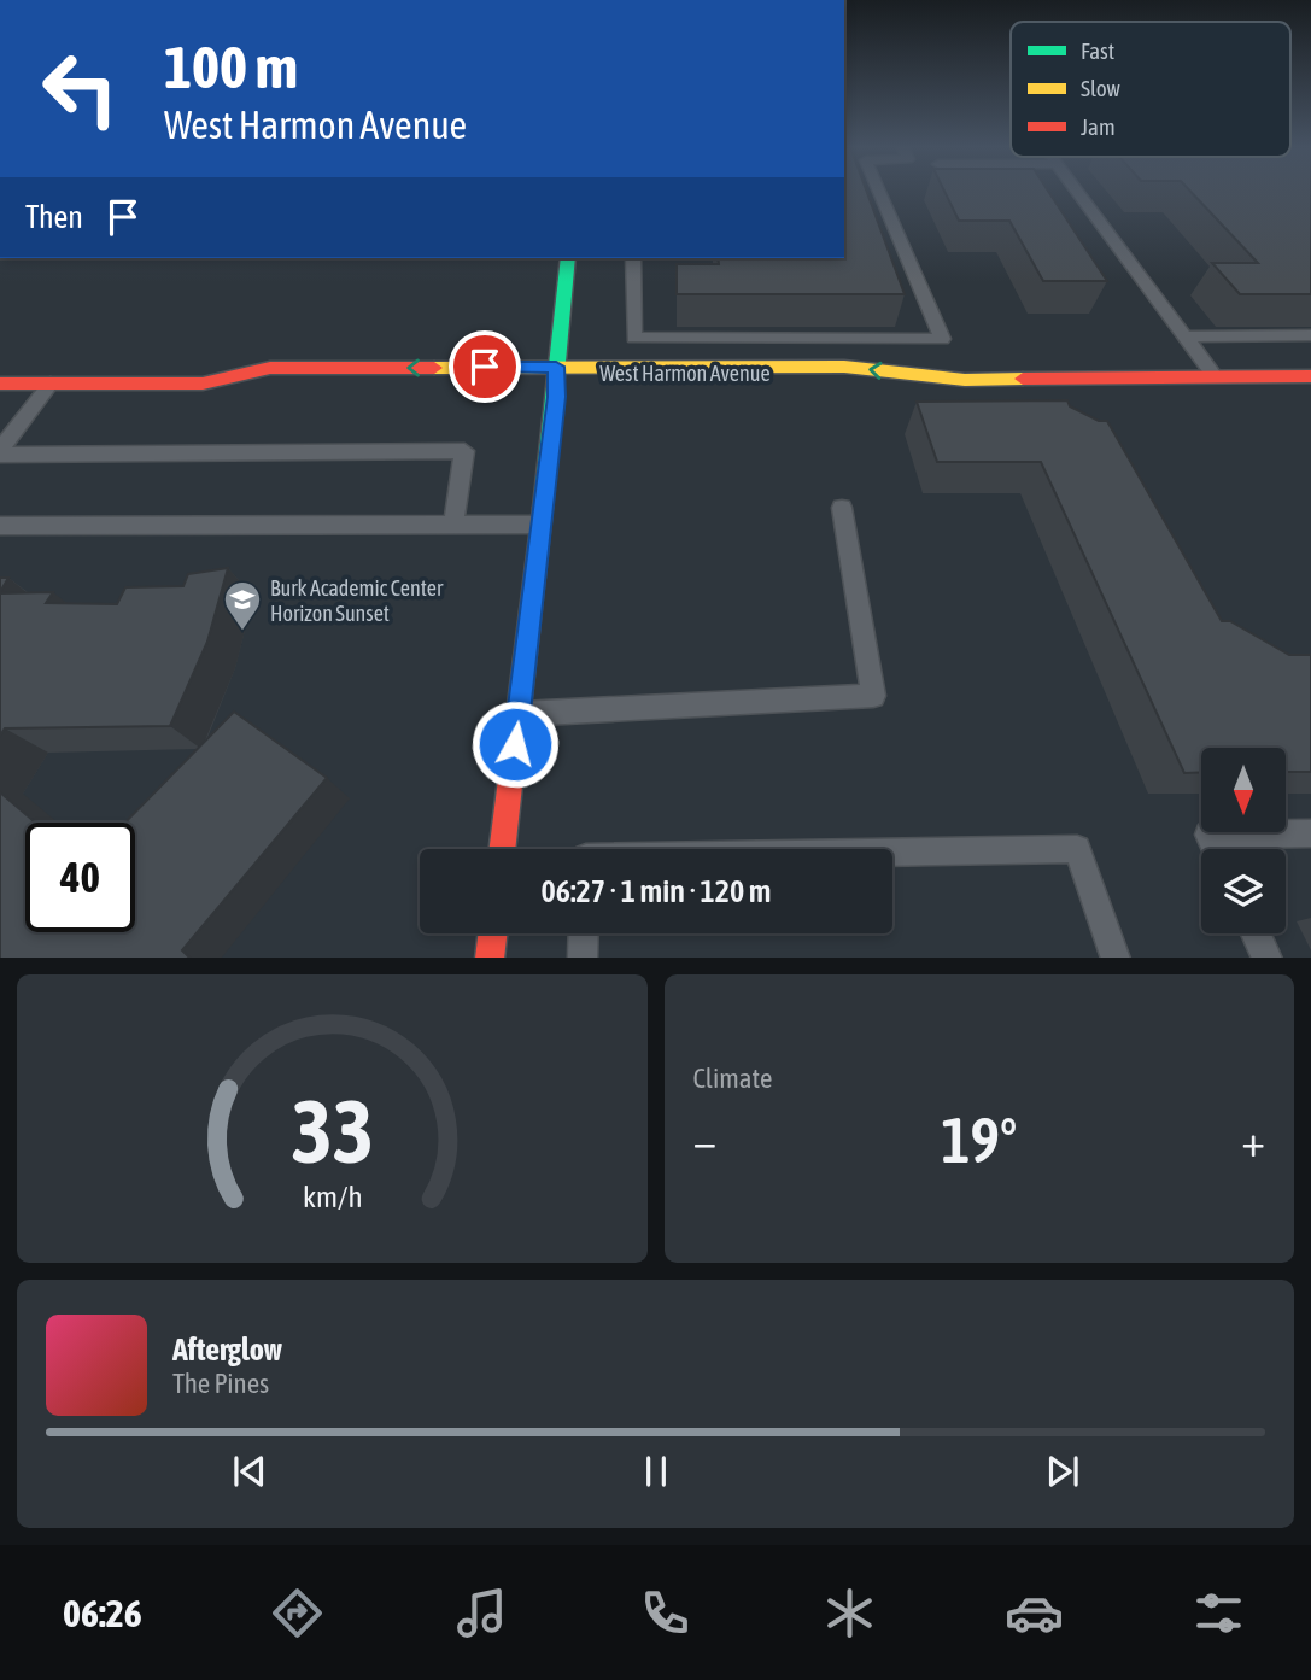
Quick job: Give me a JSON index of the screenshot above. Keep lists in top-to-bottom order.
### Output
{
  "streets": {
    "main road": ["West Harmon Avenue"]
  },
  "one_way": ["West Harmon Avenue"],
  "places": {
    "school or university": ["Burk Academic Center Horizon Sunset"]
  },
  "legend": ["Fast", "Slow", "Jam"],
  "north": "bottom",
  "page": {
    "turn": ["100 m", "West Harmon Avenue"],
    "then": "Then",
    "limit": "40",
    "trip": "06:27 · 1 min · 120 m",
    "tile": "Climate",
    "heat": ["−", "19°", "+"],
    "song": ["Afterglow", "The Pines"],
    "tabs": "06:26",
    "gauge": ["33", "km/h"]
  }
}
